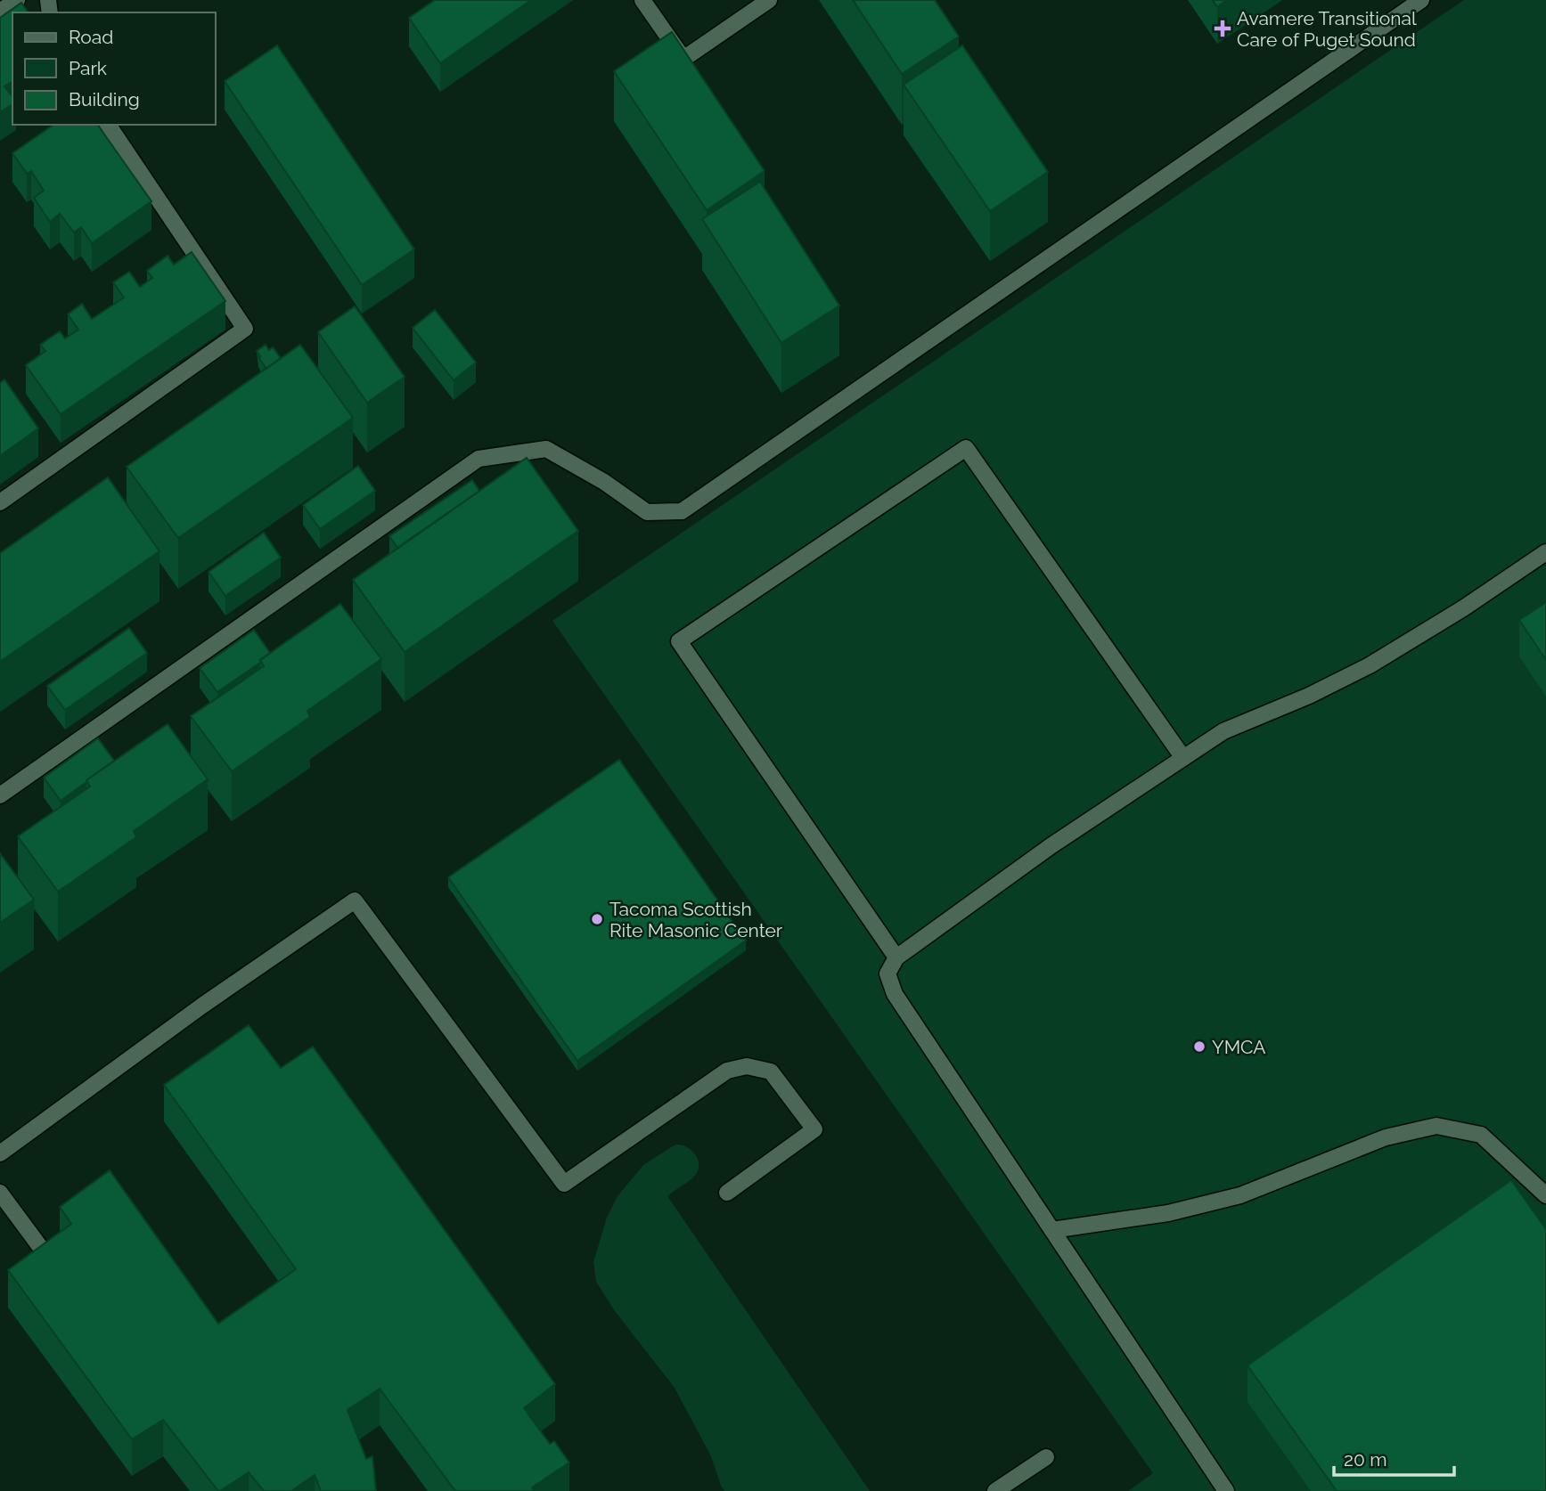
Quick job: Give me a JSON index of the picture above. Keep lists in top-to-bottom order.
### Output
{
  "places": {
    "health": ["Avamere Transitional Care of Puget Sound"],
    "other": ["Tacoma Scottish Rite Masonic Center", "YMCA"]
  },
  "legend": ["Road", "Park", "Building"],
  "scale_bar": "20 m"
}
